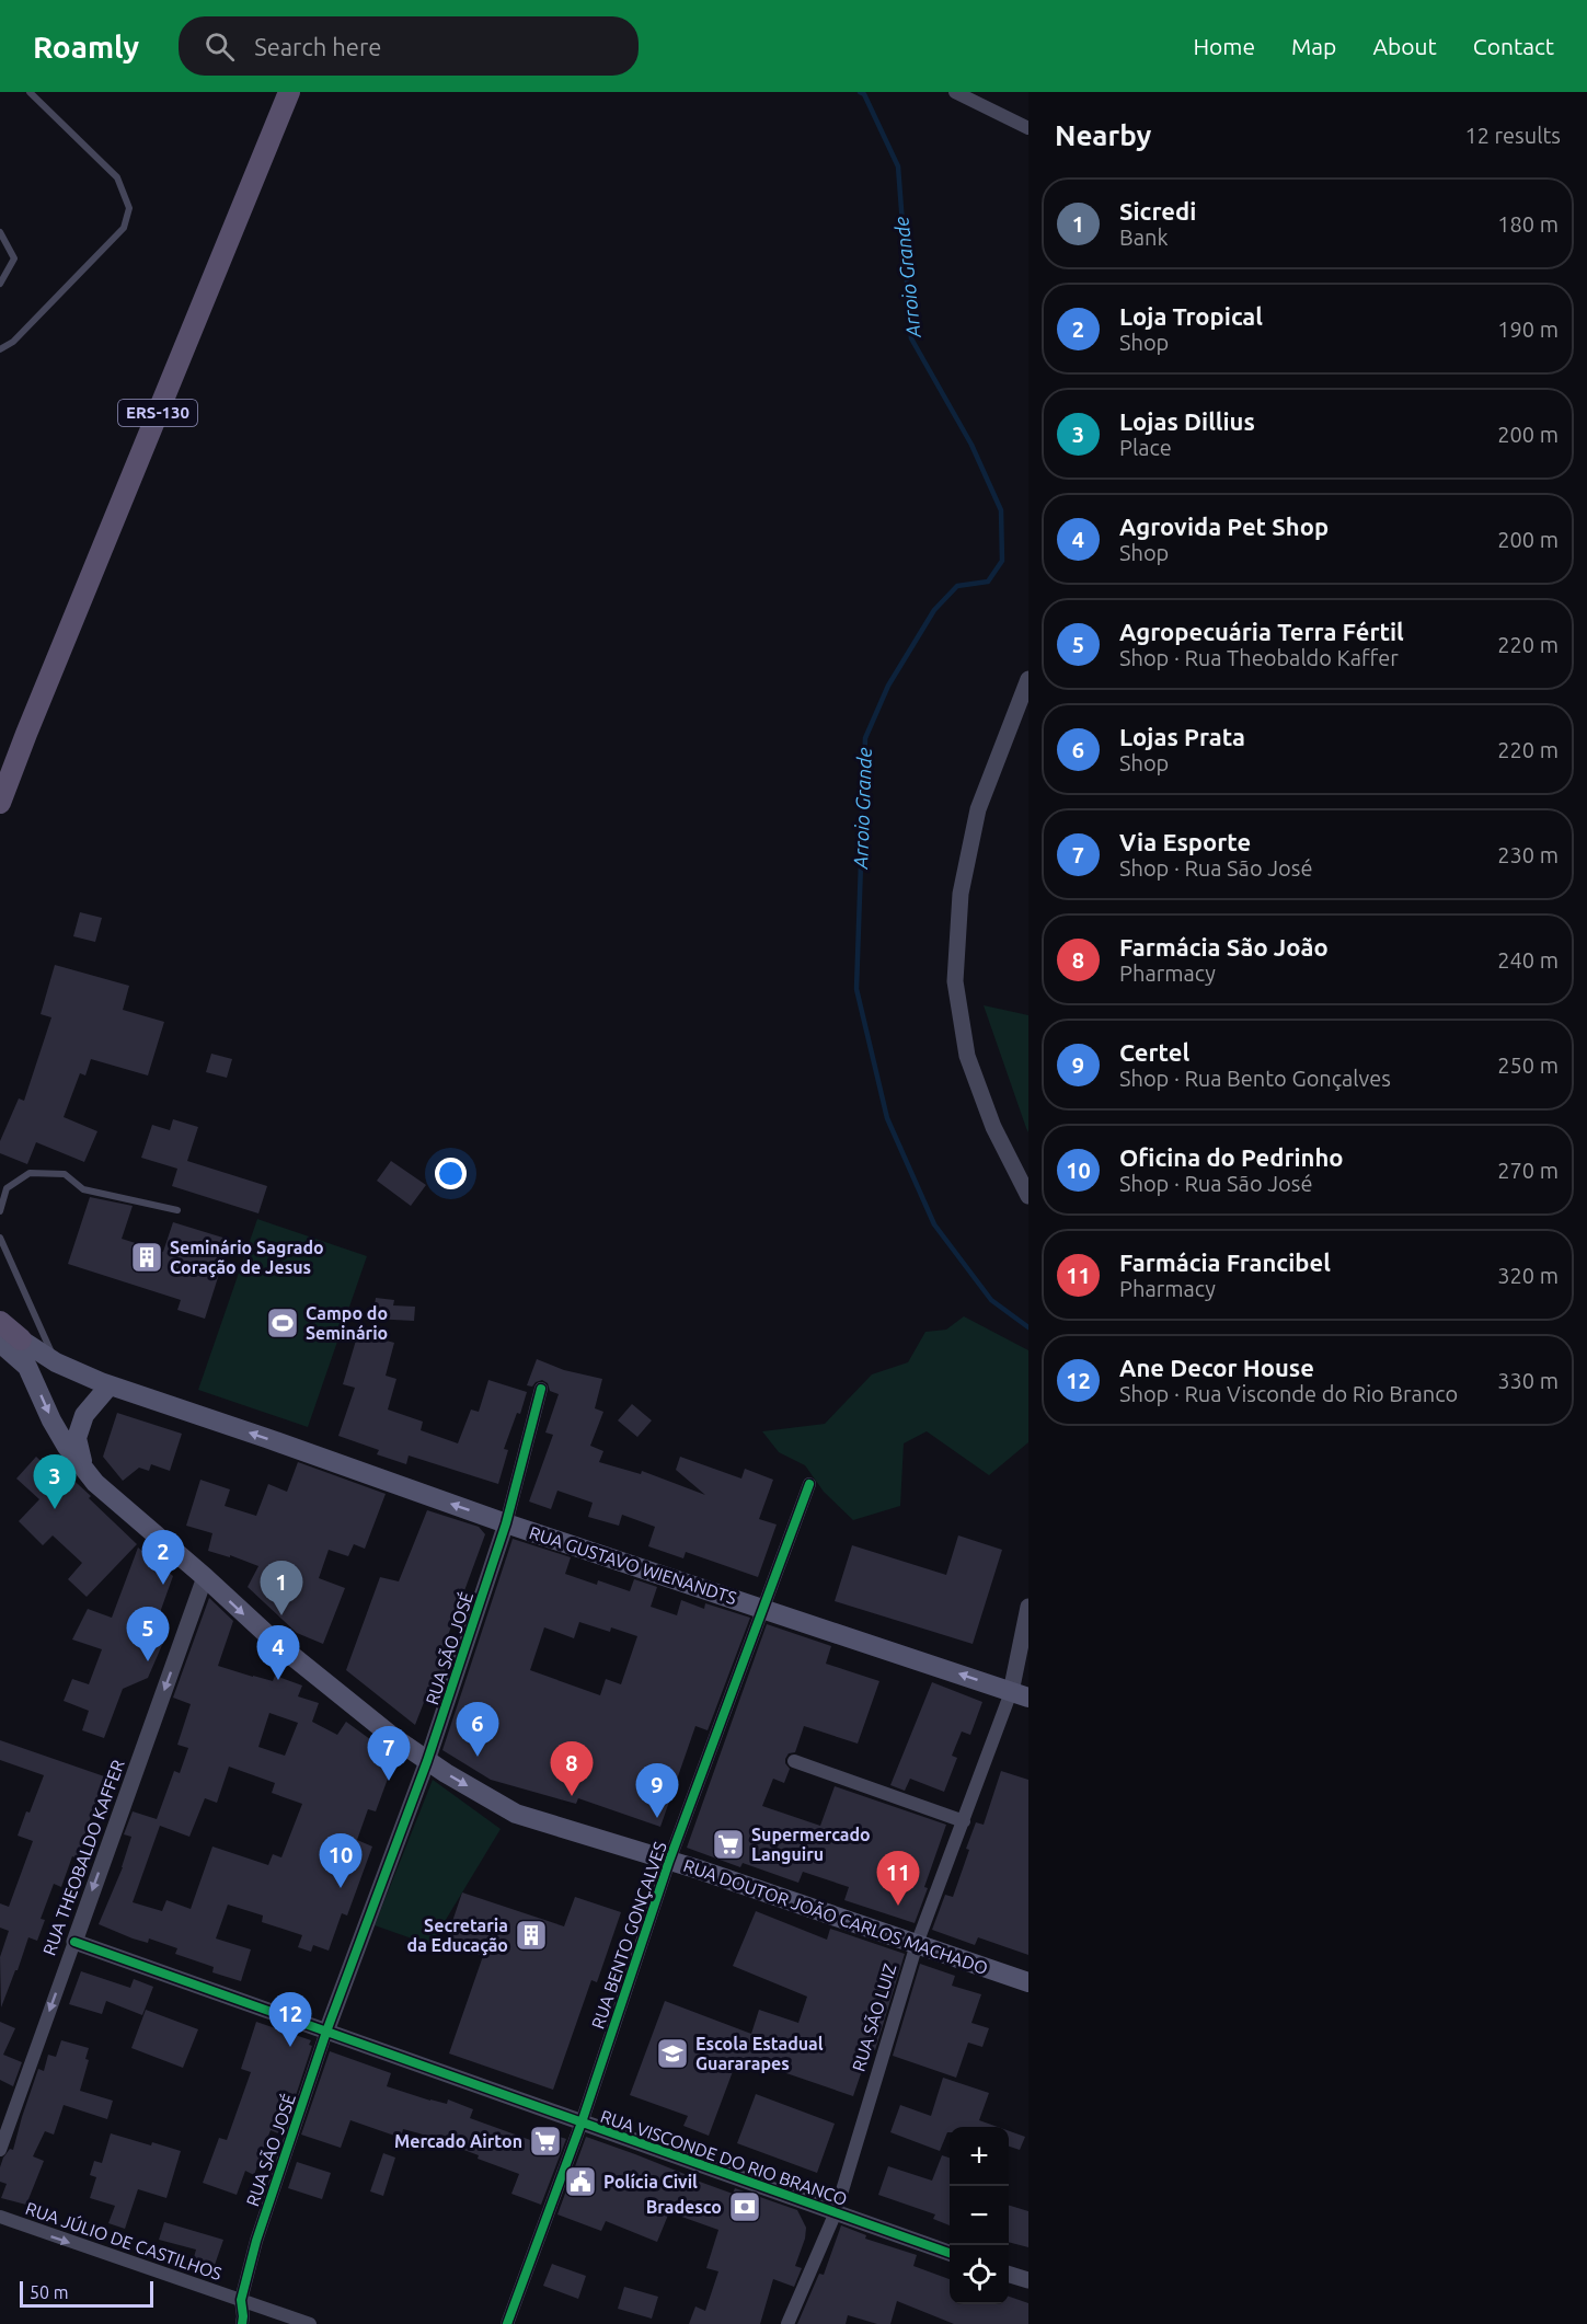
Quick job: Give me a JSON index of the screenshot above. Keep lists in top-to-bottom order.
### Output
{
  "streets": {
    "main road": ["ERS-130", "RUA GUSTAVO WIENANDTS", "RUA DOUTOR JOÃO CARLOS MACHADO"],
    "street": [
      "RUA SÃO JOSÉ",
      "RUA THEOBALDO KAFFER",
      "RUA BENTO GONÇALVES",
      "RUA SÃO LUIZ",
      "RUA VISCONDE DO RIO BRANCO",
      "RUA JÚLIO DE CASTILHOS"
    ]
  },
  "crossings": [
    ["RUA GUSTAVO WIENANDTS", "RUA SÃO JOSÉ"],
    ["RUA GUSTAVO WIENANDTS", "RUA DOUTOR JOÃO CARLOS MACHADO"],
    ["RUA GUSTAVO WIENANDTS", "RUA BENTO GONÇALVES"],
    ["RUA GUSTAVO WIENANDTS", "RUA SÃO LUIZ"],
    ["RUA SÃO JOSÉ", "RUA DOUTOR JOÃO CARLOS MACHADO"],
    ["RUA SÃO JOSÉ", "RUA VISCONDE DO RIO BRANCO"],
    ["RUA SÃO JOSÉ", "RUA JÚLIO DE CASTILHOS"],
    ["RUA THEOBALDO KAFFER", "RUA DOUTOR JOÃO CARLOS MACHADO"],
    ["RUA THEOBALDO KAFFER", "RUA VISCONDE DO RIO BRANCO"],
    ["RUA DOUTOR JOÃO CARLOS MACHADO", "RUA BENTO GONÇALVES"],
    ["RUA DOUTOR JOÃO CARLOS MACHADO", "RUA SÃO LUIZ"],
    ["RUA BENTO GONÇALVES", "RUA VISCONDE DO RIO BRANCO"],
    ["RUA SÃO LUIZ", "RUA VISCONDE DO RIO BRANCO"]
  ],
  "one_way": [
    "RUA GUSTAVO WIENANDTS",
    "RUA THEOBALDO KAFFER",
    "RUA DOUTOR JOÃO CARLOS MACHADO",
    "RUA JÚLIO DE CASTILHOS"
  ],
  "water": ["Arroio Grande"],
  "places": {
    "building": ["Seminário Sagrado Coração de Jesus", "Secretaria da Educação"],
    "sports": ["Campo do Seminário"],
    "supermarket": ["Supermercado Languiru", "Mercado Airton"],
    "school or university": ["Escola Estadual Guararapes"],
    "public building": ["Polícia Civil"],
    "bank": ["Bradesco"]
  },
  "scale_bar": "50 m",
  "page": {
    "header": "Roamly",
    "search": "Search here",
    "nav": [
      "Home",
      "Map",
      "About",
      "Contact"
    ],
    "heading": ["Nearby", "12 results"],
    "list": [
      {
        "mark": "1",
        "name": "Sicredi",
        "note": "Bank",
        "value": "180 m"
      },
      {
        "mark": "2",
        "name": "Loja Tropical",
        "note": "Shop",
        "value": "190 m"
      },
      {
        "mark": "3",
        "name": "Lojas Dillius",
        "note": "Place",
        "value": "200 m"
      },
      {
        "mark": "4",
        "name": "Agrovida Pet Shop",
        "note": "Shop",
        "value": "200 m"
      },
      {
        "mark": "5",
        "name": "Agropecuária Terra Fértil",
        "note": "Shop · Rua Theobaldo Kaffer",
        "value": "220 m"
      },
      {
        "mark": "6",
        "name": "Lojas Prata",
        "note": "Shop",
        "value": "220 m"
      },
      {
        "mark": "7",
        "name": "Via Esporte",
        "note": "Shop · Rua São José",
        "value": "230 m"
      },
      {
        "mark": "8",
        "name": "Farmácia São João",
        "note": "Pharmacy",
        "value": "240 m"
      },
      {
        "mark": "9",
        "name": "Certel",
        "note": "Shop · Rua Bento Gonçalves",
        "value": "250 m"
      },
      {
        "mark": "10",
        "name": "Oficina do Pedrinho",
        "note": "Shop · Rua São José",
        "value": "270 m"
      },
      {
        "mark": "11",
        "name": "Farmácia Francibel",
        "note": "Pharmacy",
        "value": "320 m"
      },
      {
        "mark": "12",
        "name": "Ane Decor House",
        "note": "Shop · Rua Visconde do Rio Branco",
        "value": "330 m"
      }
    ],
    "pins": [
      "3",
      "2",
      "1",
      "5",
      "4",
      "6",
      "7",
      "8",
      "9",
      "10",
      "11",
      "12"
    ],
    "map_buttons": ["+", "−"],
    "scale": "50 m"
  }
}
